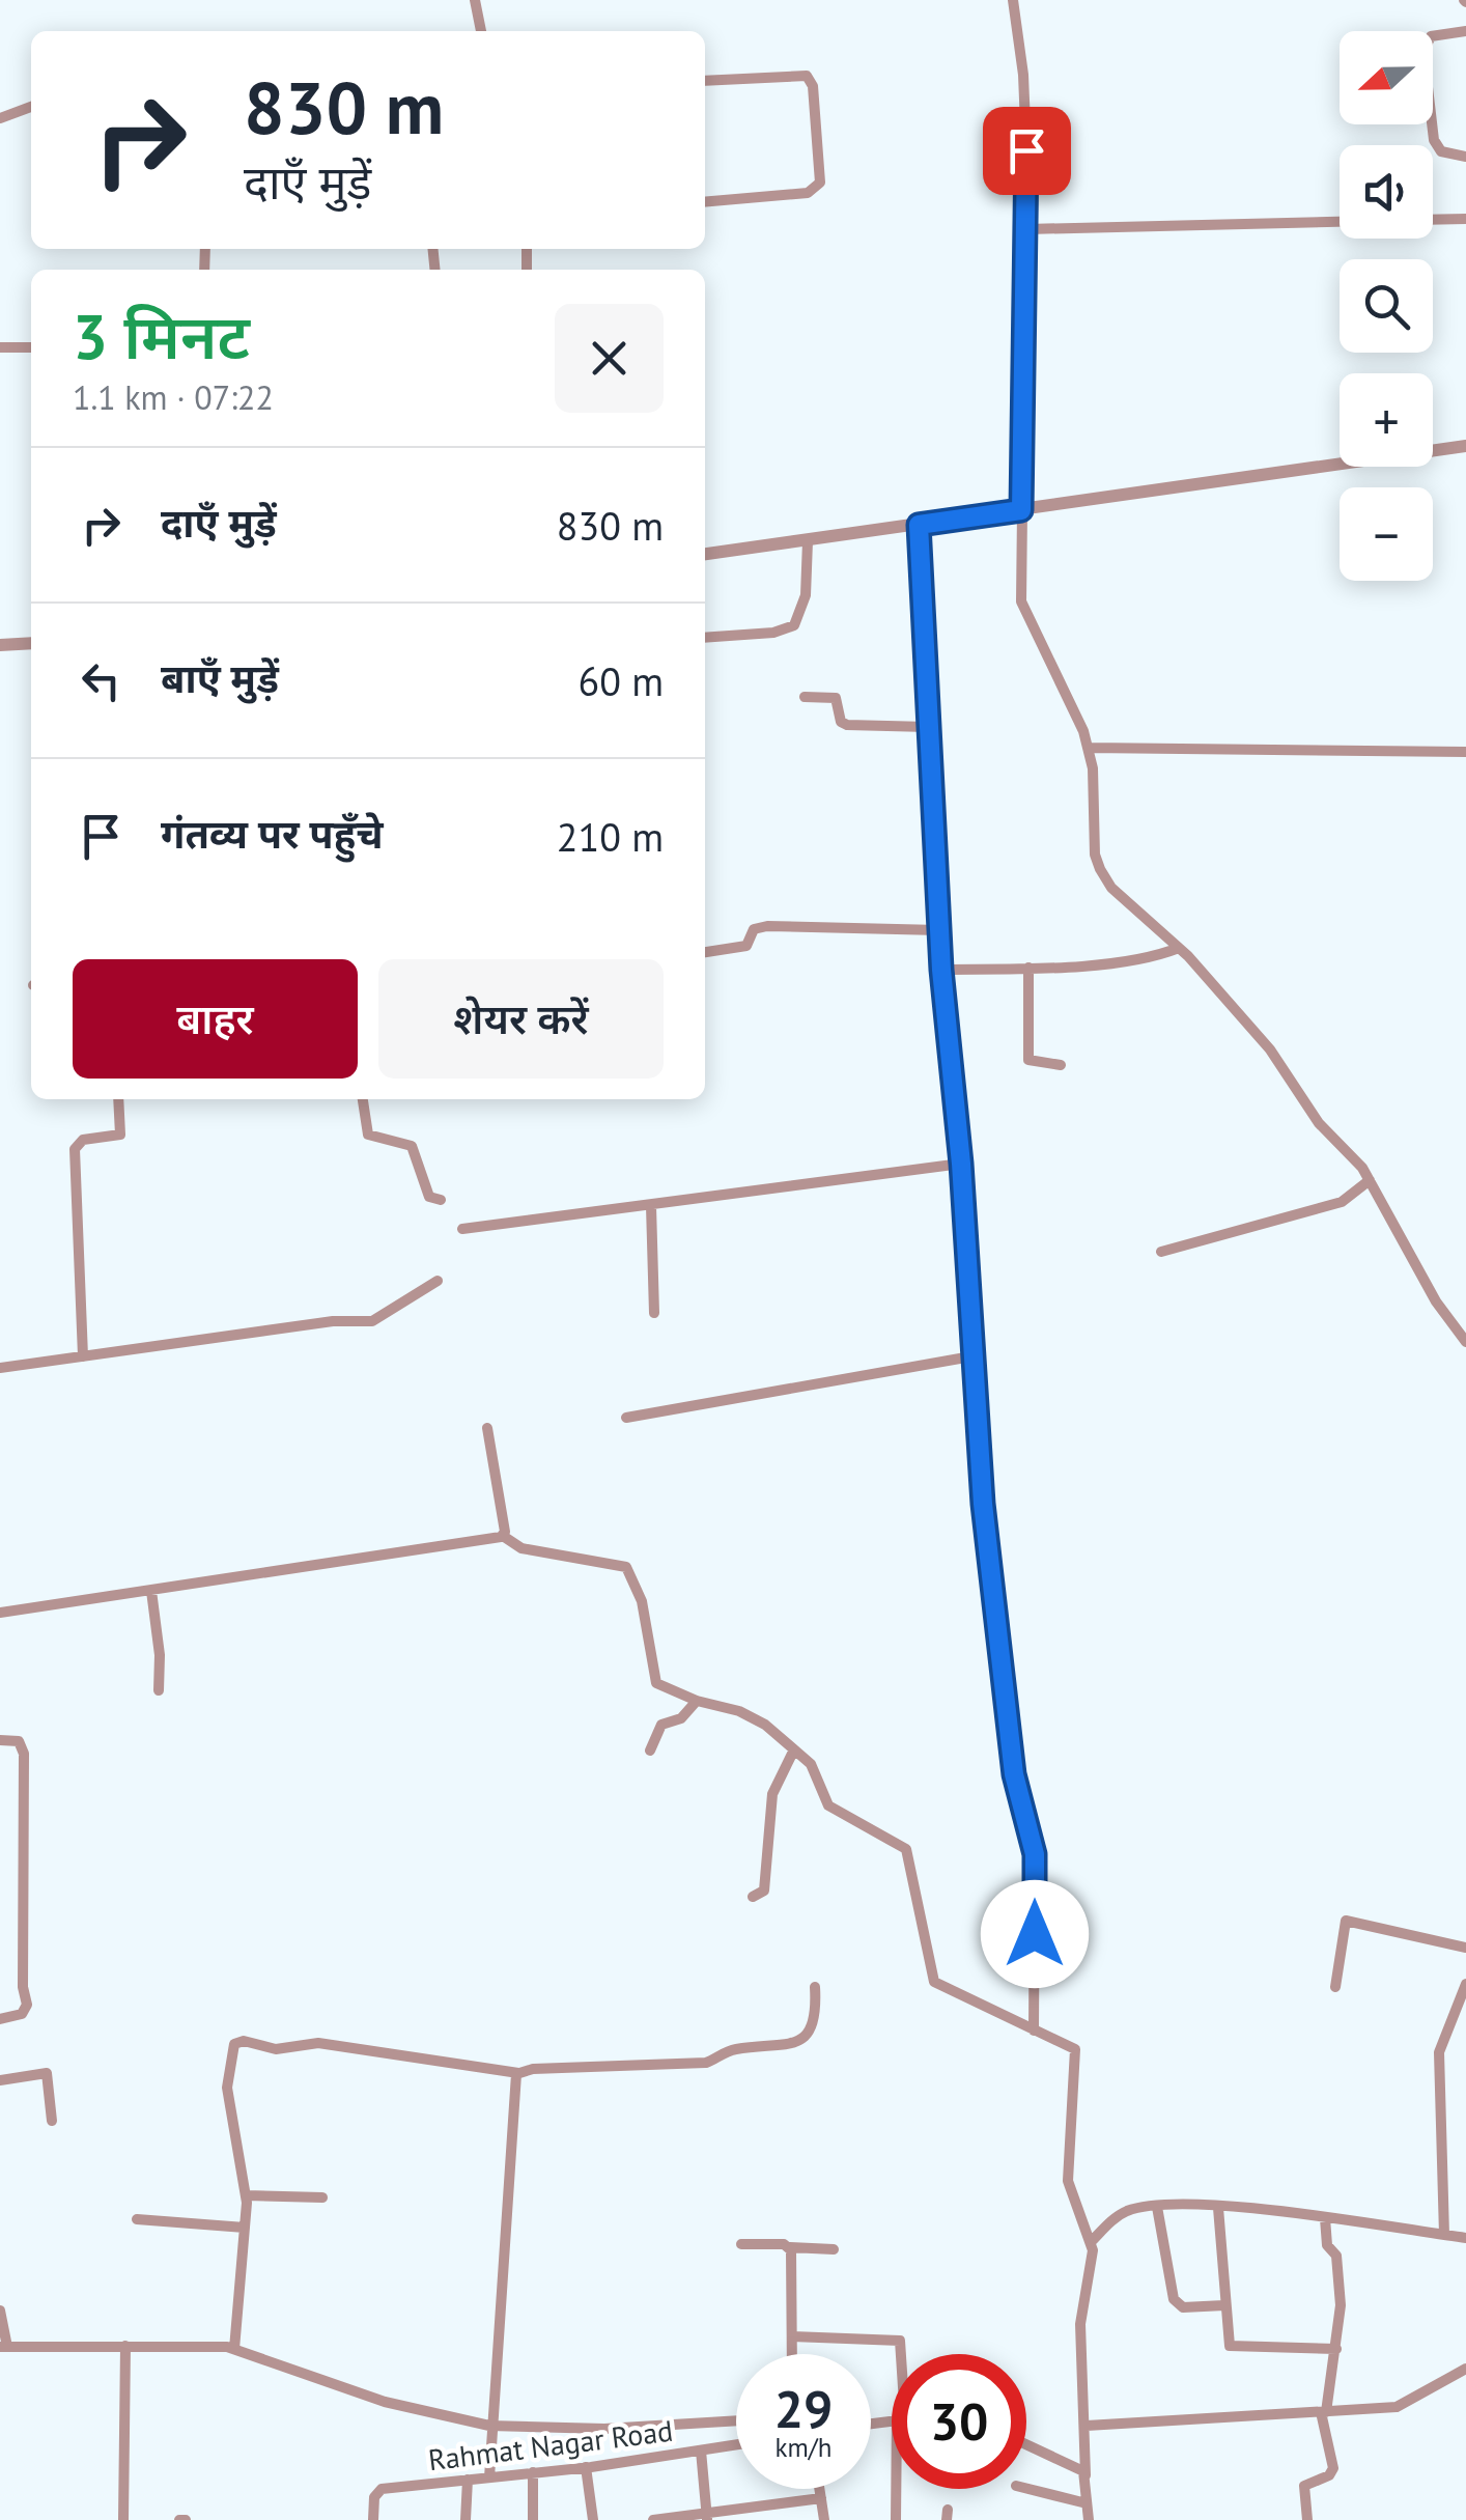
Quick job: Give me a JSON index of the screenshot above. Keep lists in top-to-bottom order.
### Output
{
  "streets": {
    "street": ["Rahmat Nagar Road"]
  },
  "north": "left",
  "page": {
    "map_buttons": ["+", "−"],
    "turn": ["830 m", "दाएँ मुड़ें"],
    "heading": ["3 मिनट", "1.1 km · 07:22"],
    "list": [
      {
        "name": "दाएँ मुड़ें",
        "value": "830 m"
      },
      {
        "name": "बाएँ मुड़ें",
        "value": "60 m"
      },
      {
        "name": "गंतव्य पर पहुँचे",
        "value": "210 m"
      }
    ],
    "buttons": ["बाहर", "शेयर करें"],
    "speed": "29 km/h",
    "limit": "30"
  }
}
